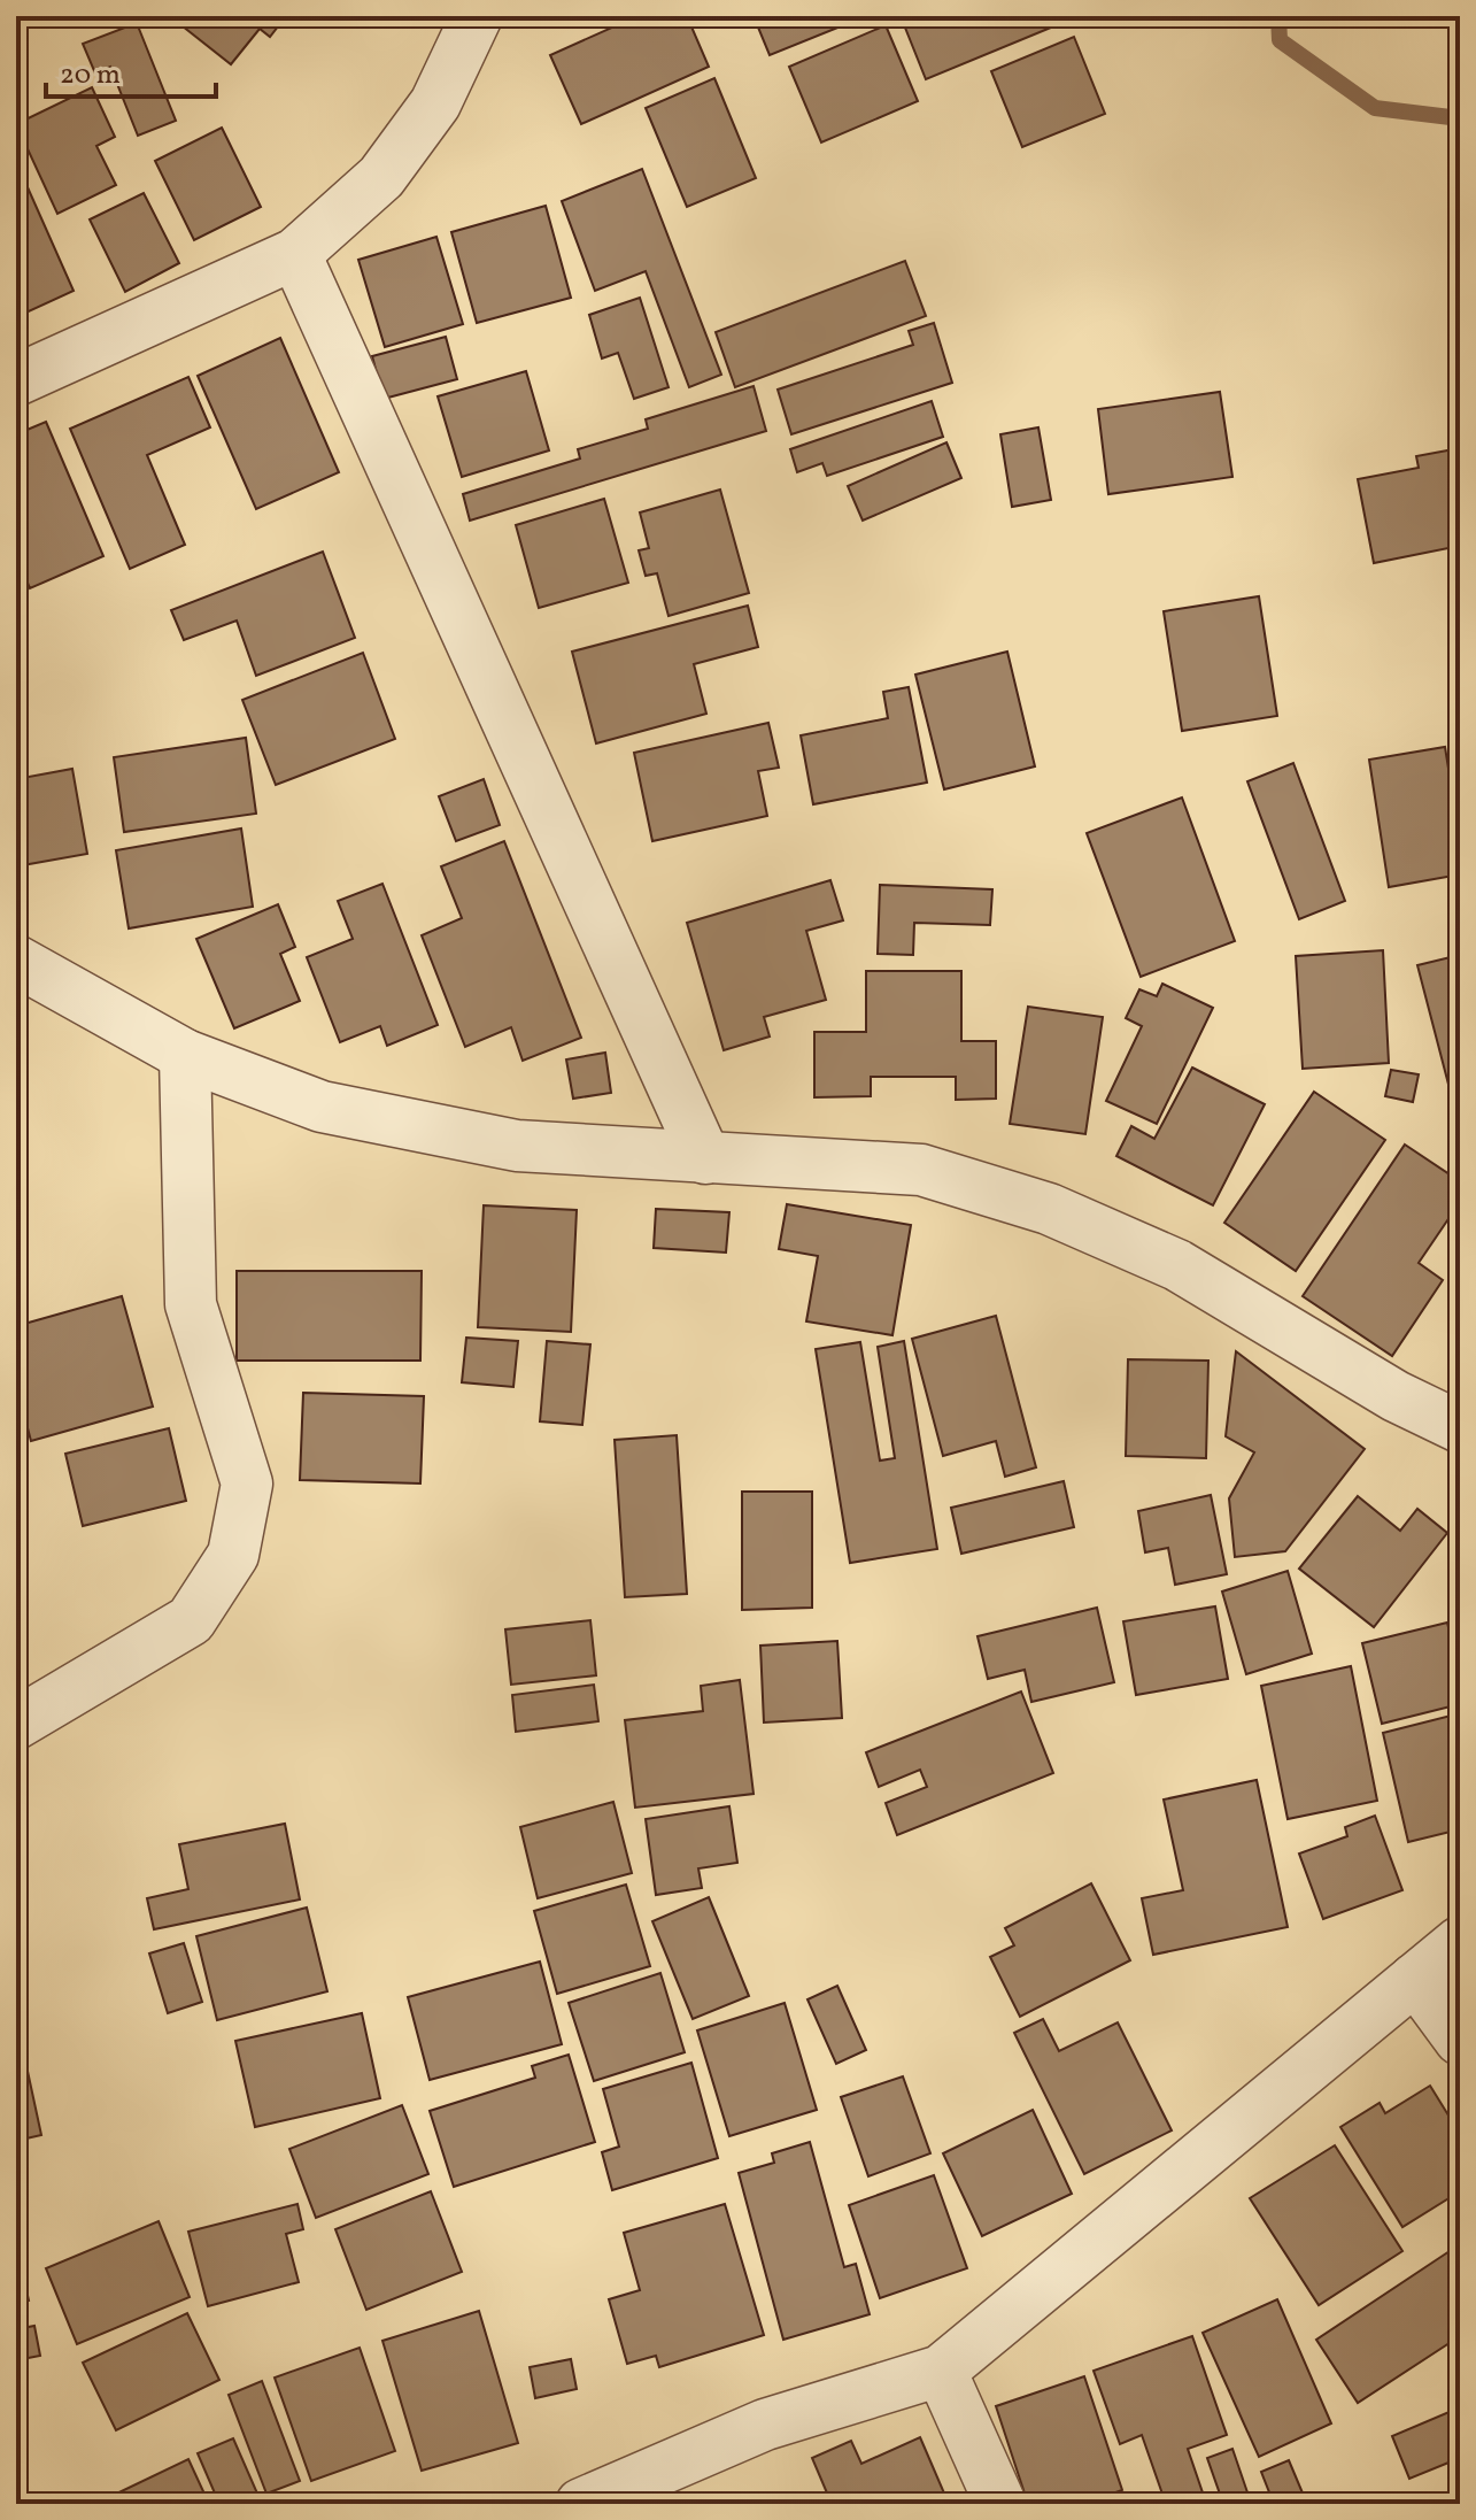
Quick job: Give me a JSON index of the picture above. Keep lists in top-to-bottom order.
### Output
{
  "scale_bar": "20 m"
}
